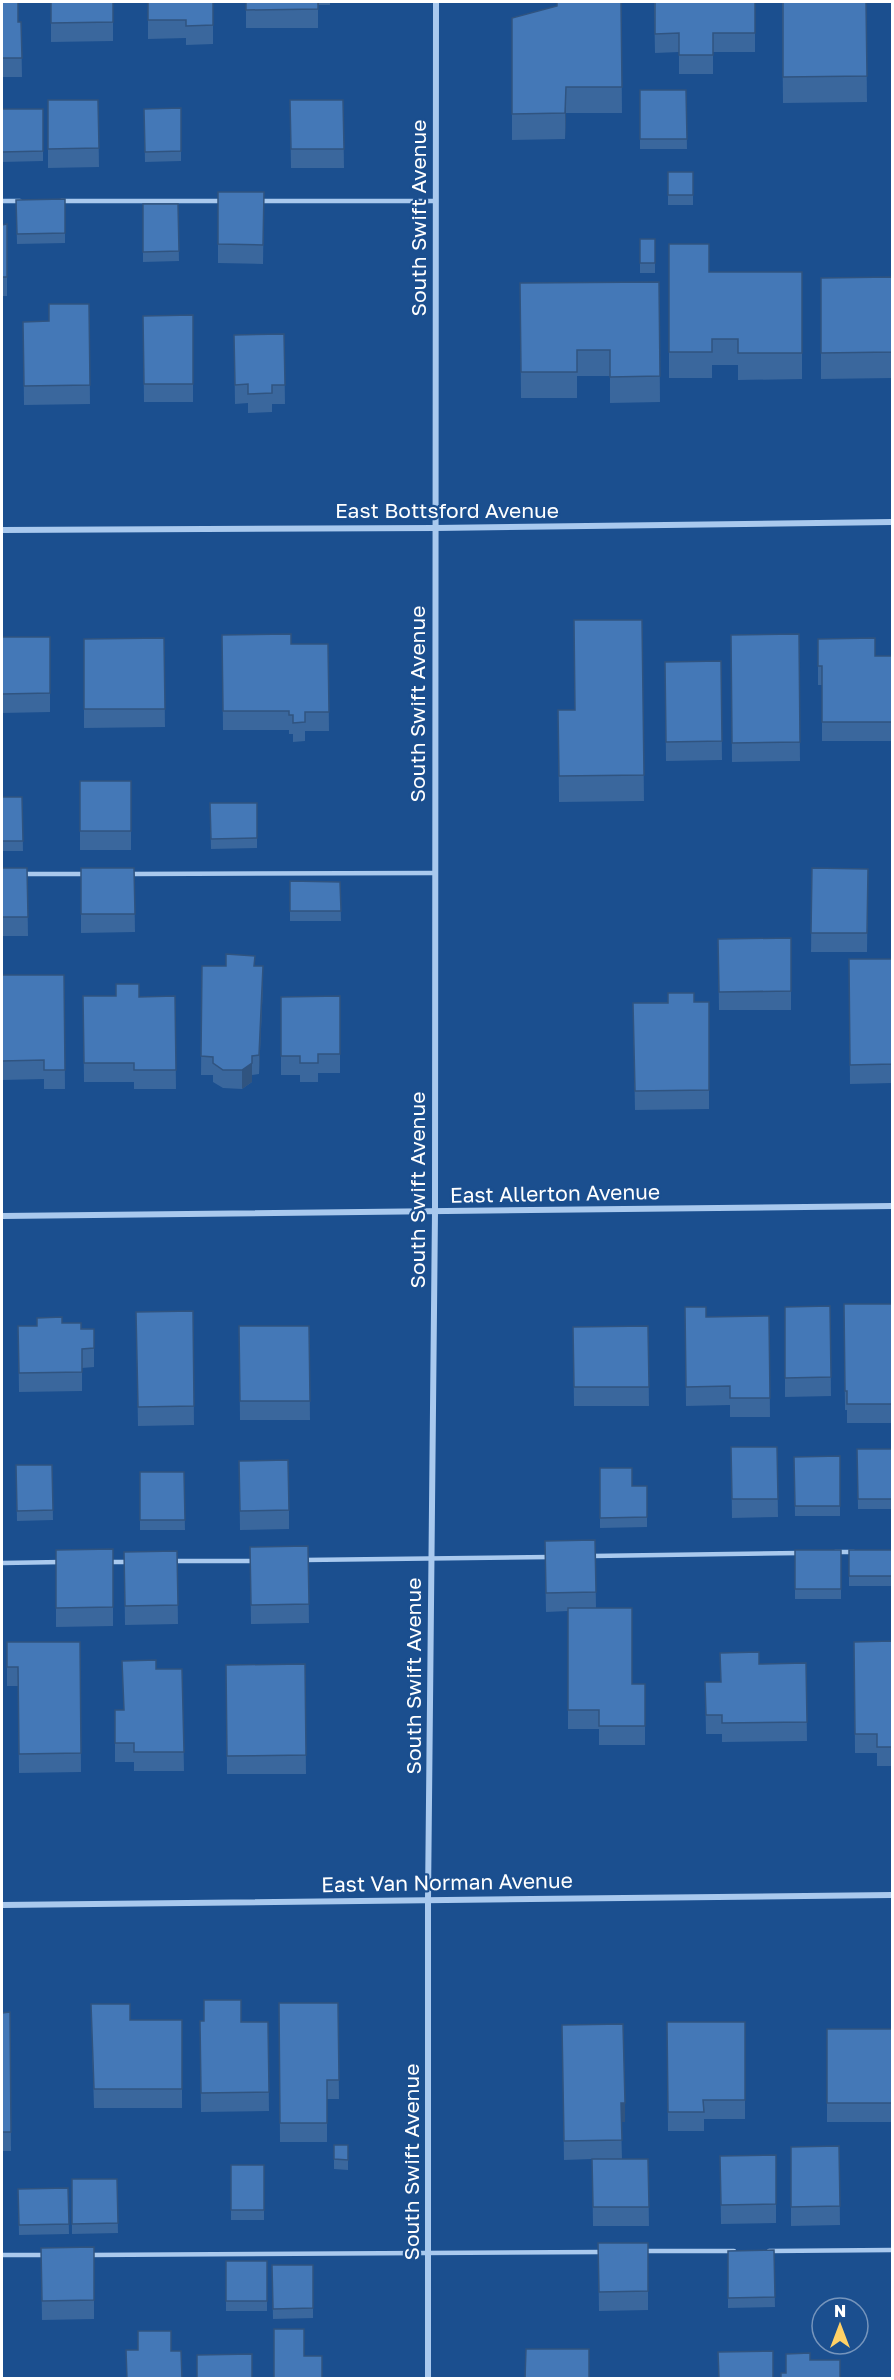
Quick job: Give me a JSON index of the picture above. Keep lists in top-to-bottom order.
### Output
{
  "streets": {
    "street": [
      "South Swift Avenue",
      "East Bottsford Avenue",
      "East Allerton Avenue",
      "East Van Norman Avenue"
    ]
  },
  "crossings": [
    ["South Swift Avenue", "East Bottsford Avenue"],
    ["South Swift Avenue", "East Allerton Avenue"],
    ["South Swift Avenue", "East Van Norman Avenue"]
  ],
  "north": "top"
}
